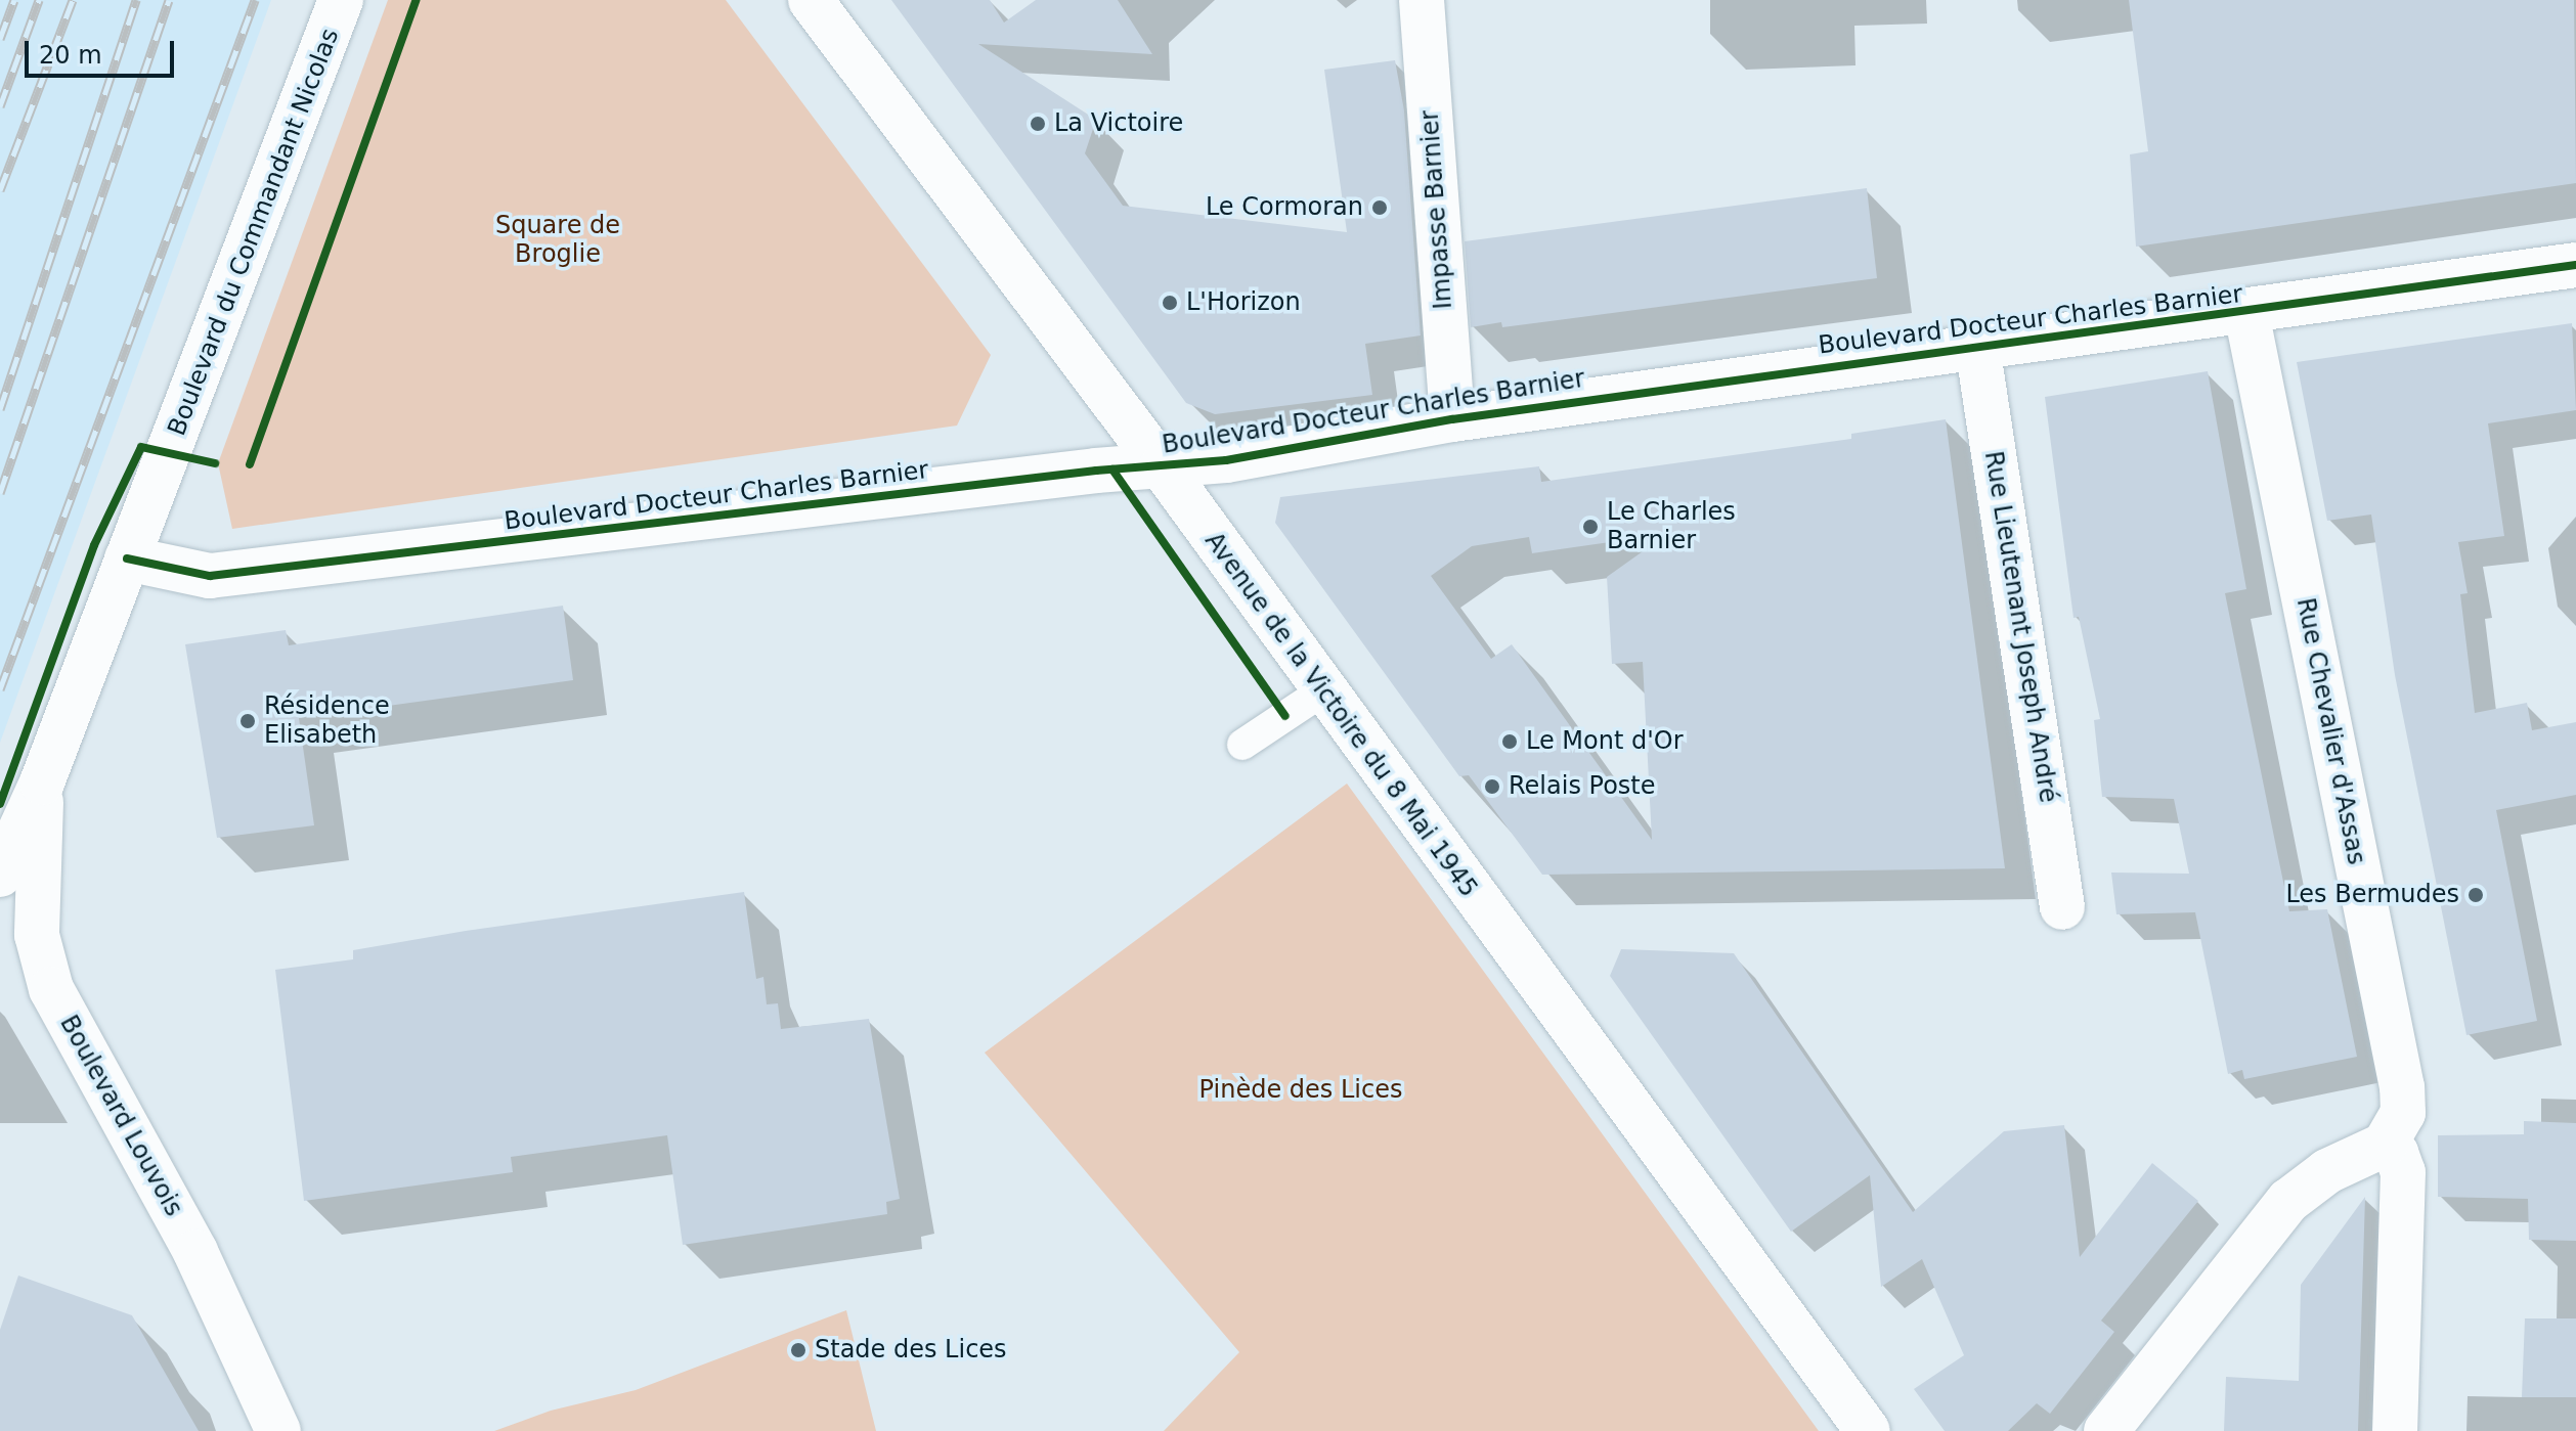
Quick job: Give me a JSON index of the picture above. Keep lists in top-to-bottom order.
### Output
{
  "streets": {
    "street": [
      "Impasse Barnier",
      "Boulevard du Commandant Nicolas",
      "Boulevard Docteur Charles Barnier",
      "Rue Lieutenant Joseph André",
      "Avenue de la Victoire du 8 Mai 1945",
      "Rue Chevalier d'Assas",
      "Boulevard Louvois"
    ]
  },
  "crossings": [
    ["Impasse Barnier", "Boulevard Docteur Charles Barnier"],
    ["Boulevard du Commandant Nicolas", "Boulevard Docteur Charles Barnier"],
    ["Boulevard du Commandant Nicolas", "Boulevard Louvois"],
    ["Boulevard Docteur Charles Barnier", "Rue Lieutenant Joseph André"],
    ["Boulevard Docteur Charles Barnier", "Avenue de la Victoire du 8 Mai 1945"],
    ["Boulevard Docteur Charles Barnier", "Rue Chevalier d'Assas"]
  ],
  "parks": ["Square de Broglie", "Pinède des Lices"],
  "places": [
    "La Victoire",
    "Le Cormoran",
    "L'Horizon",
    "Le Charles Barnier",
    "Résidence Elisabeth",
    "Le Mont d'Or",
    "Relais Poste",
    "Les Bermudes",
    "Stade des Lices"
  ],
  "scale_bar": "20 m"
}
